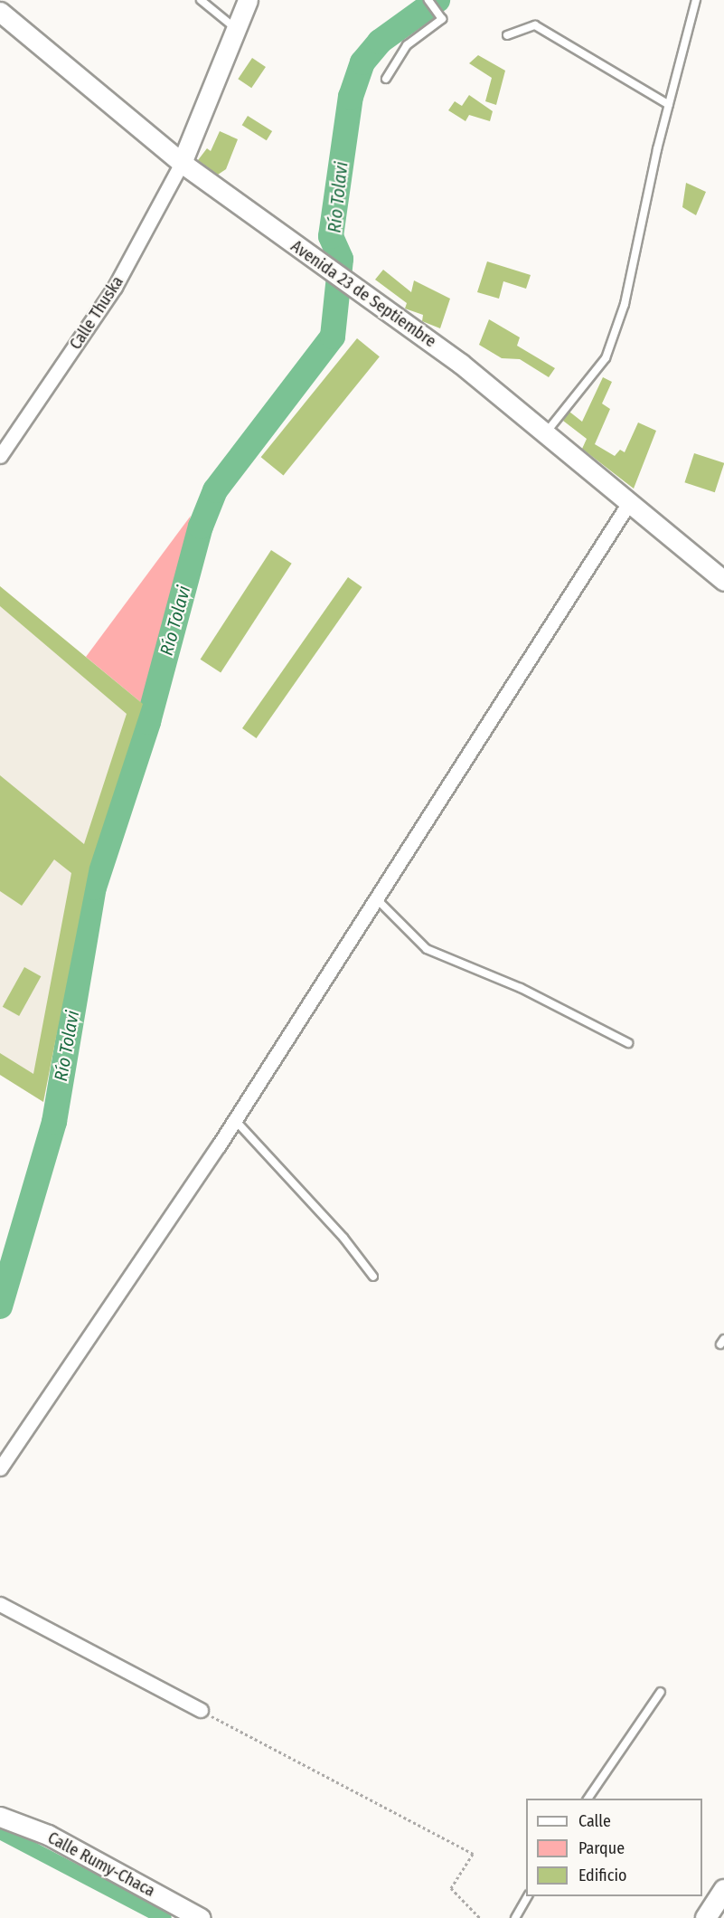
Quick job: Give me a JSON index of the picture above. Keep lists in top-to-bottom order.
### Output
{
  "streets": {
    "main road": ["Avenida 23 de Septiembre", "Calle Rumy-Chaca"],
    "street": ["Calle Thuska"]
  },
  "crossings": [
    ["Avenida 23 de Septiembre", "Calle Thuska"]
  ],
  "water": ["Río Tolavi"],
  "legend": ["Calle", "Parque", "Edificio"]
}
